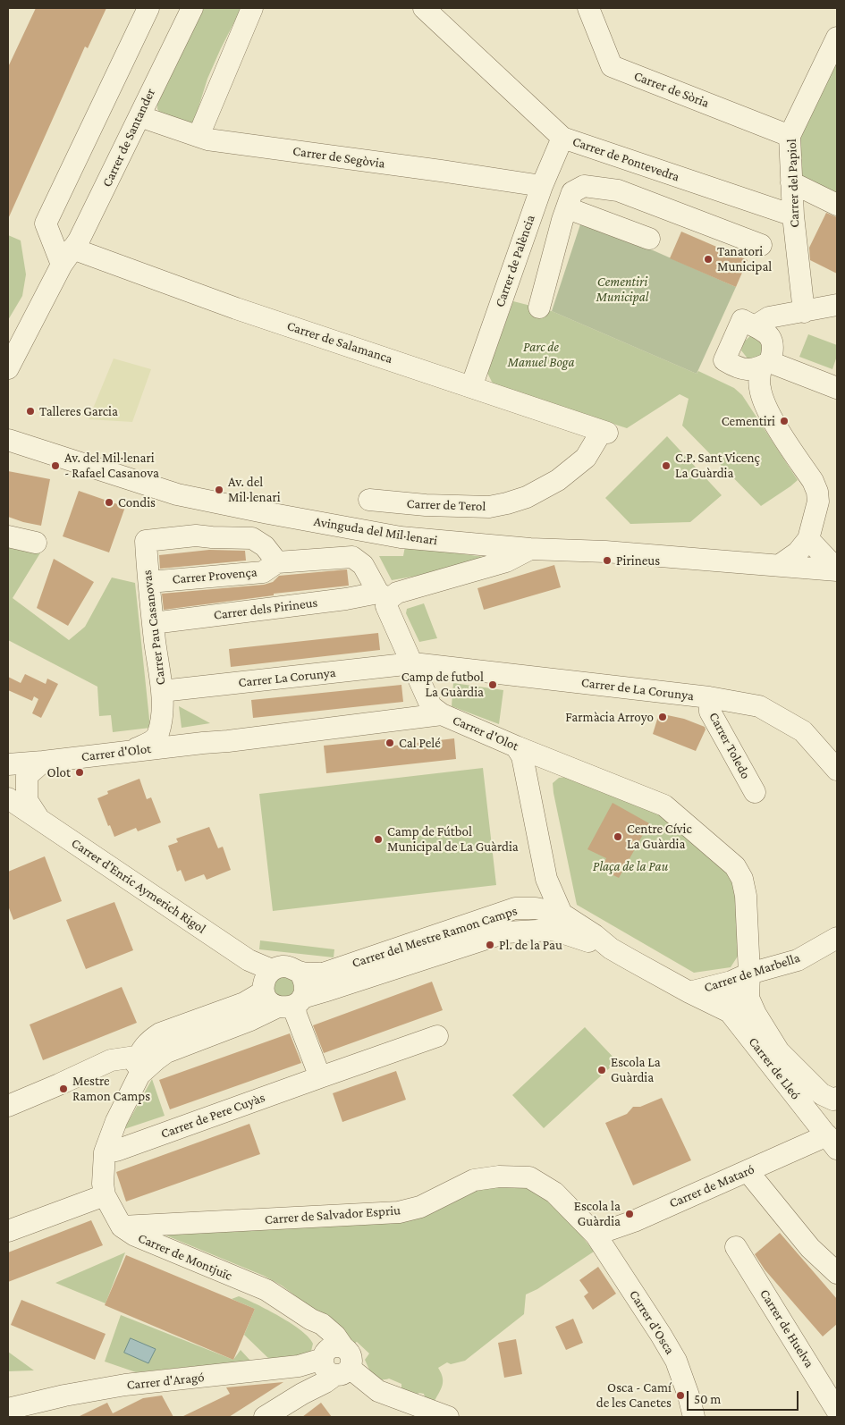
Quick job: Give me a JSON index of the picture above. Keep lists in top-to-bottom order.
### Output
{
  "streets": {
    "street": [
      "Carrer de Sòria",
      "Carrer de Santander",
      "Carrer de Segòvia",
      "Carrer de Pontevedra",
      "Carrer del Papiol",
      "Carrer de Palència",
      "Carrer de Salamanca",
      "Carrer de Terol",
      "Avinguda del Mil·lenari",
      "Carrer Provença",
      "Carrer dels Pirineus",
      "Carrer Pau Casanovas",
      "Carrer La Corunya",
      "Carrer de La Corunya",
      "Carrer d'Olot",
      "Carrer Toledo",
      "Carrer d'Enric Aymerich Rigol",
      "Carrer del Mestre Ramon Camps",
      "Carrer de Marbella",
      "Carrer de Lleó",
      "Carrer de Pere Cuyàs",
      "Carrer de Mataró",
      "Carrer de Salvador Espriu",
      "Carrer de Montjuïc",
      "Carrer d'Osca",
      "Carrer de Huelva",
      "Carrer d'Aragó"
    ]
  },
  "crossings": [
    ["Carrer de Sòria", "Carrer del Papiol"],
    ["Carrer de Santander", "Carrer de Segòvia"],
    ["Carrer de Santander", "Carrer de Salamanca"],
    ["Carrer de Segòvia", "Carrer de Palència"],
    ["Carrer de Pontevedra", "Carrer del Papiol"],
    ["Carrer de Pontevedra", "Carrer de Palència"],
    ["Carrer de Palència", "Carrer de Salamanca"],
    ["Carrer de Salamanca", "Carrer de Terol"],
    ["Avinguda del Mil·lenari", "Carrer dels Pirineus"],
    ["Carrer Provença", "Carrer Pau Casanovas"],
    ["Carrer dels Pirineus", "Carrer Pau Casanovas"],
    ["Carrer Pau Casanovas", "Carrer La Corunya"],
    ["Carrer Pau Casanovas", "Carrer d'Olot"],
    ["Carrer La Corunya", "Carrer de La Corunya"],
    ["Carrer de La Corunya", "Carrer Toledo"],
    ["Carrer d'Olot", "Carrer de Marbella"],
    ["Carrer d'Enric Aymerich Rigol", "Carrer del Mestre Ramon Camps"],
    ["Carrer del Mestre Ramon Camps", "Carrer de Marbella"],
    ["Carrer del Mestre Ramon Camps", "Carrer de Lleó"],
    ["Carrer del Mestre Ramon Camps", "Carrer de Montjuïc"],
    ["Carrer de Lleó", "Carrer de Mataró"],
    ["Carrer de Pere Cuyàs", "Carrer de Montjuïc"],
    ["Carrer de Mataró", "Carrer de Salvador Espriu"],
    ["Carrer de Mataró", "Carrer d'Osca"],
    ["Carrer de Salvador Espriu", "Carrer de Montjuïc"],
    ["Carrer de Salvador Espriu", "Carrer d'Osca"],
    ["Carrer de Montjuïc", "Carrer d'Aragó"]
  ],
  "parks": ["Cementiri Municipal", "Parc de Manuel Boga", "Plaça de la Pau"],
  "places": [
    "Tanatori Municipal",
    "Talleres Garcia",
    "Cementiri",
    "Av. del Mil·lenari - Rafael Casanova",
    "C.P. Sant Vicenç La Guàrdia",
    "Av. del Mil·lenari",
    "Condis",
    "Pirineus",
    "Camp de futbol La Guàrdia",
    "Farmàcia Arroyo",
    "Cal Pelé",
    "Olot",
    "Centre Cívic La Guàrdia",
    "Camp de Fútbol Municipal de La Guàrdia",
    "Pl. de la Pau",
    "Escola La Guàrdia",
    "Mestre Ramon Camps",
    "Escola la Guàrdia",
    "Osca - Camí de les Canetes"
  ],
  "scale_bar": "50 m"
}
